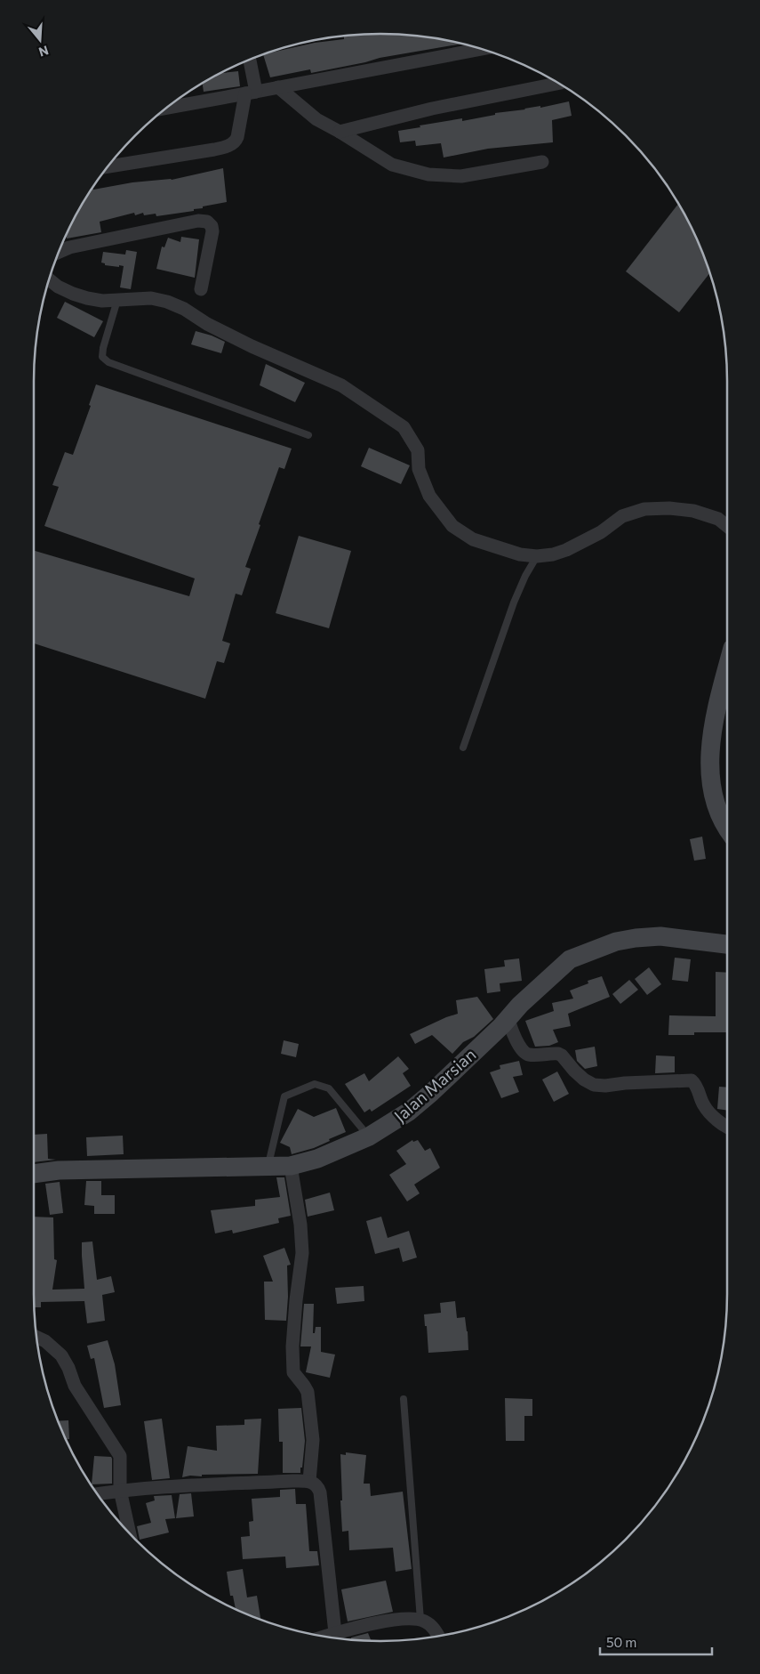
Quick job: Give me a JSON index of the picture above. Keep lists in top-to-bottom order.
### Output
{
  "streets": {
    "street": ["Jalan Marsian"]
  },
  "scale_bar": "50 m",
  "north": "bottom"
}
